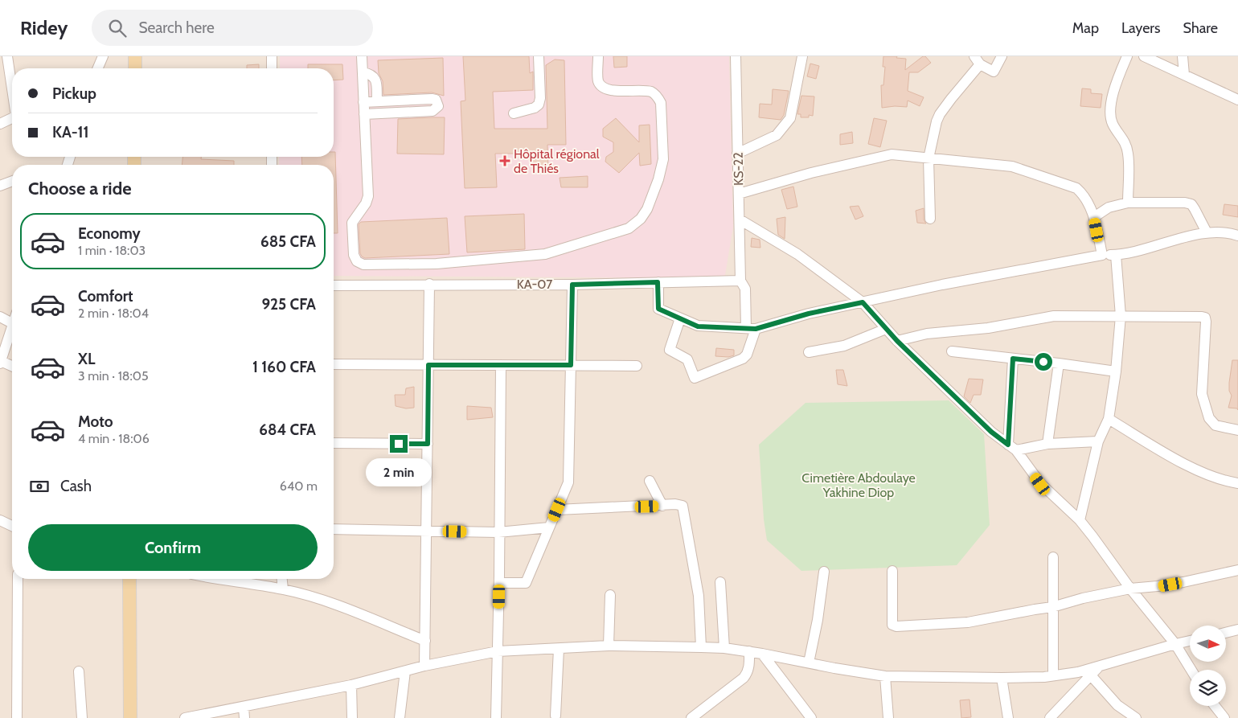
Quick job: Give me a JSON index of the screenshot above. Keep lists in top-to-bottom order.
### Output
{
  "streets": {
    "street": ["KS-22", "KA-07"]
  },
  "crossings": [
    ["KS-22", "KA-07"]
  ],
  "parks": ["Cimetière Abdoulaye Yakhine Diop"],
  "places": {
    "health": ["Hôpital régional de Thiés"]
  },
  "north": "right",
  "page": {
    "header": "Ridey",
    "search": "Search here",
    "nav": ["Map", "Layers", "Share"],
    "banner": ["Pickup", "KA-11"],
    "heading": "Choose a ride",
    "list": [
      {
        "name": "Economy",
        "note": "1 min · 18:03",
        "value": "685 CFA"
      },
      {
        "name": "Comfort",
        "note": "2 min · 18:04",
        "value": "925 CFA"
      },
      {
        "name": "XL",
        "note": "3 min · 18:05",
        "value": "1 160 CFA"
      },
      {
        "name": "Moto",
        "note": "4 min · 18:06",
        "value": "684 CFA"
      }
    ],
    "bubble": "2 min",
    "pay": ["Cash", "640 m"],
    "buttons": "Confirm"
  }
}
